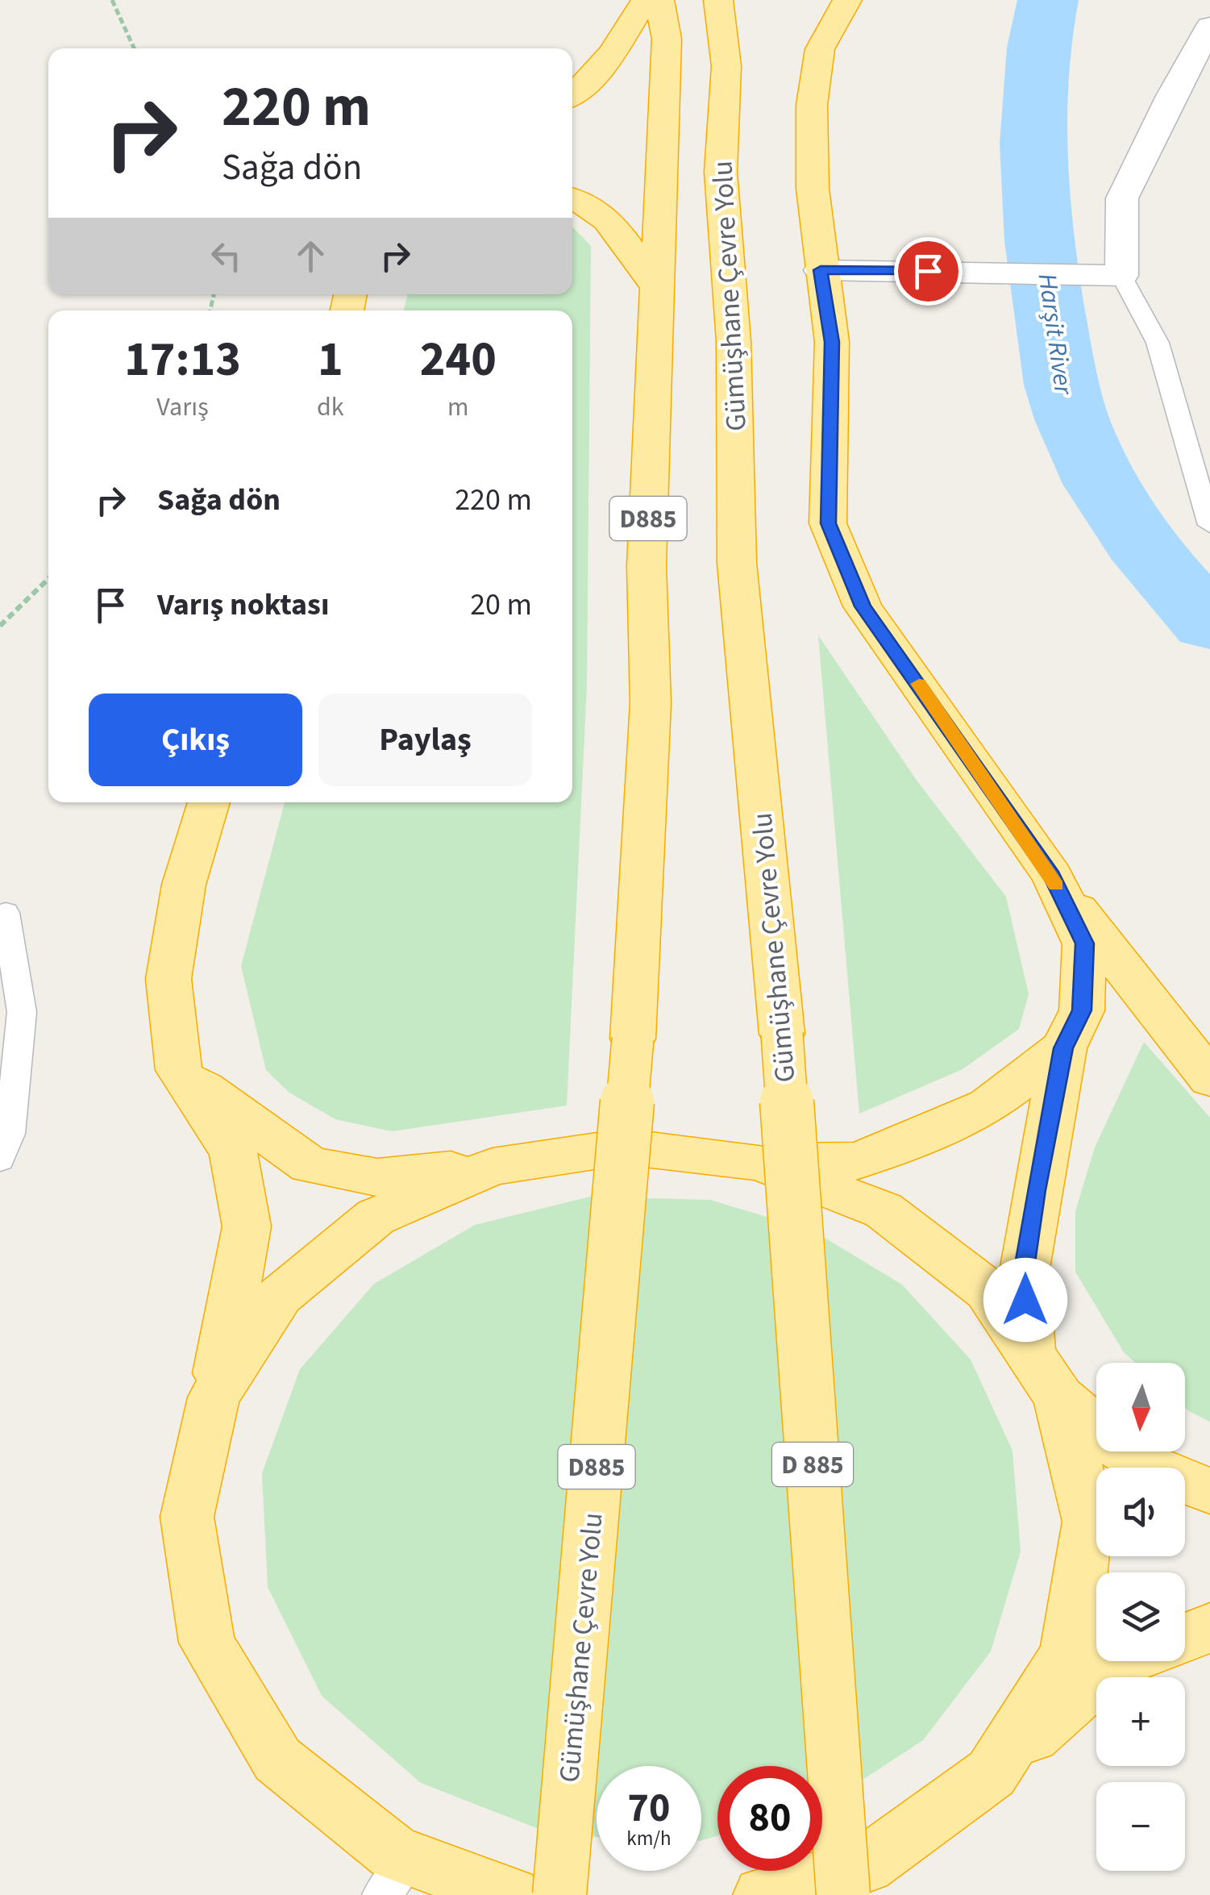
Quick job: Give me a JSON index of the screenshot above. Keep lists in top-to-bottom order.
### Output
{
  "streets": {
    "highway": ["Gümüşhane Çevre Yolu", "D885", "D 885"]
  },
  "water": ["Harşit River"],
  "north": "bottom",
  "page": {
    "turn": ["220 m", "Sağa dön"],
    "eta": [
      "17:13",
      "Varış",
      "1",
      "dk",
      "240",
      "m"
    ],
    "list": [
      {
        "name": "Sağa dön",
        "value": "220 m"
      },
      {
        "name": "Varış noktası",
        "value": "20 m"
      }
    ],
    "buttons": ["Çıkış", "Paylaş"],
    "map_buttons": ["+", "−"],
    "speed": "70 km/h",
    "limit": "80"
  }
}
